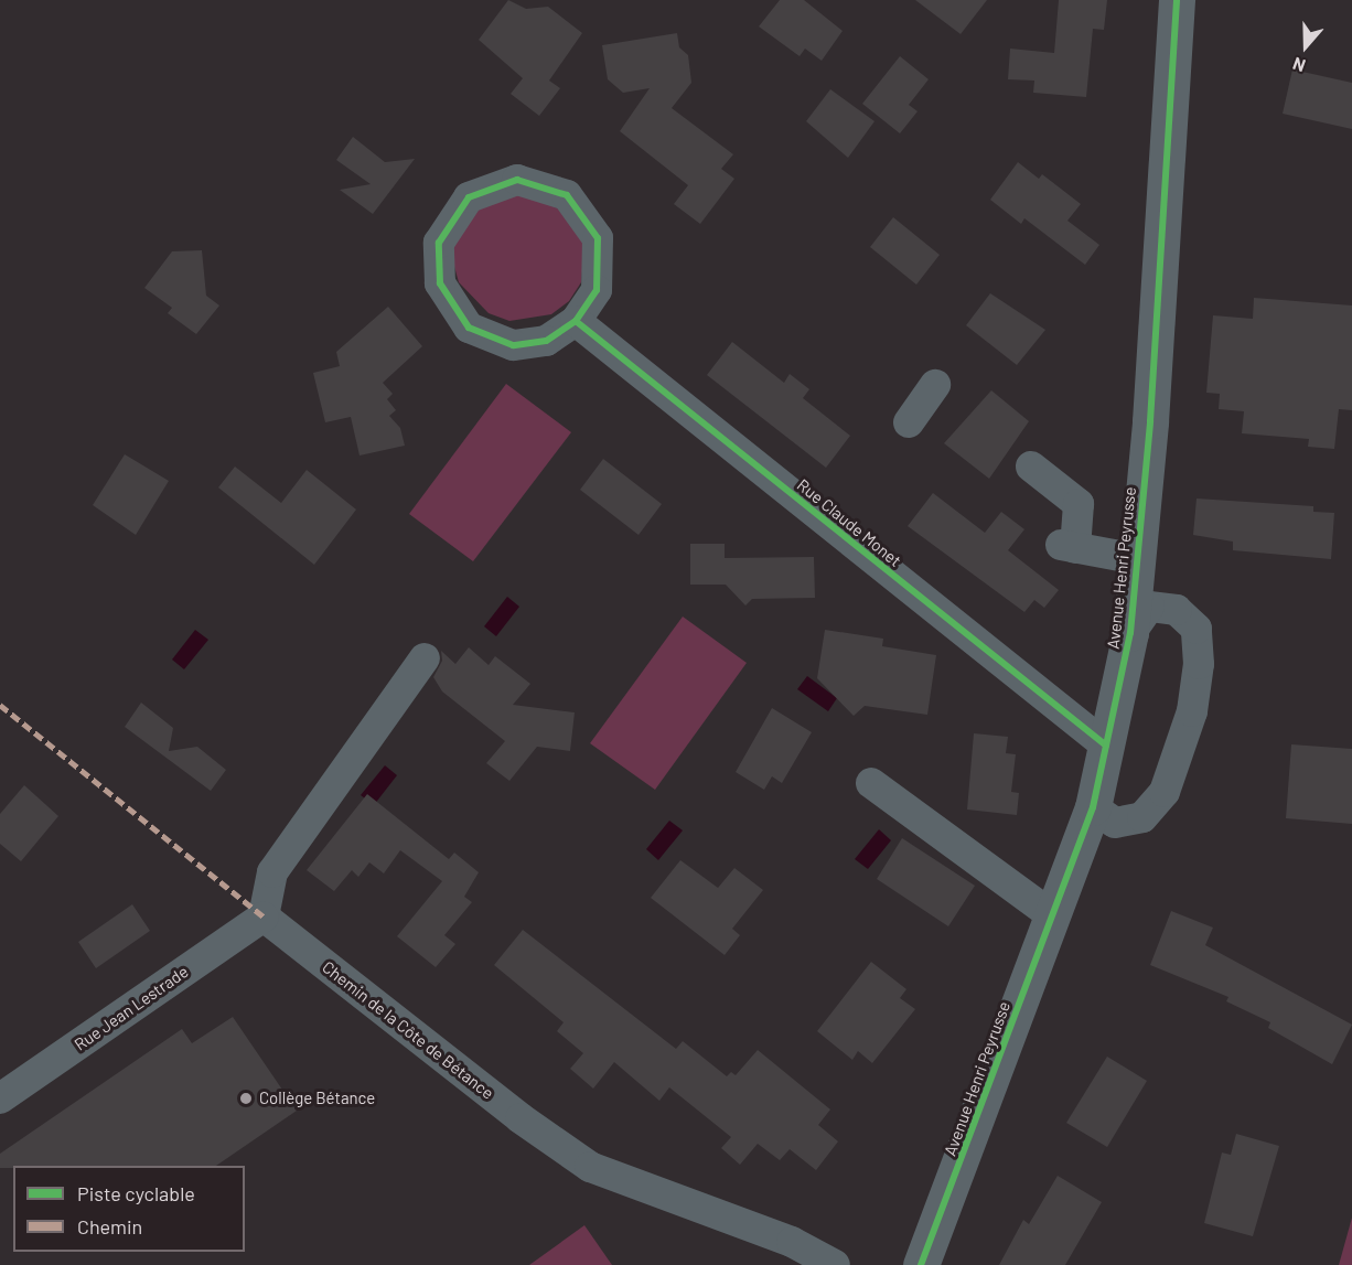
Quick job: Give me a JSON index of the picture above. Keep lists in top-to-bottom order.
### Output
{
  "streets": {
    "street": [
      "Rue Claude Monet",
      "Avenue Henri Peyrusse",
      "Rue Jean Lestrade",
      "Chemin de la Côte de Bétance"
    ]
  },
  "crossings": [
    ["Rue Claude Monet", "Avenue Henri Peyrusse"],
    ["Rue Jean Lestrade", "Chemin de la Côte de Bétance"]
  ],
  "places": ["Collège Bétance"],
  "legend": ["Piste cyclable", "Chemin"],
  "north": "bottom"
}
